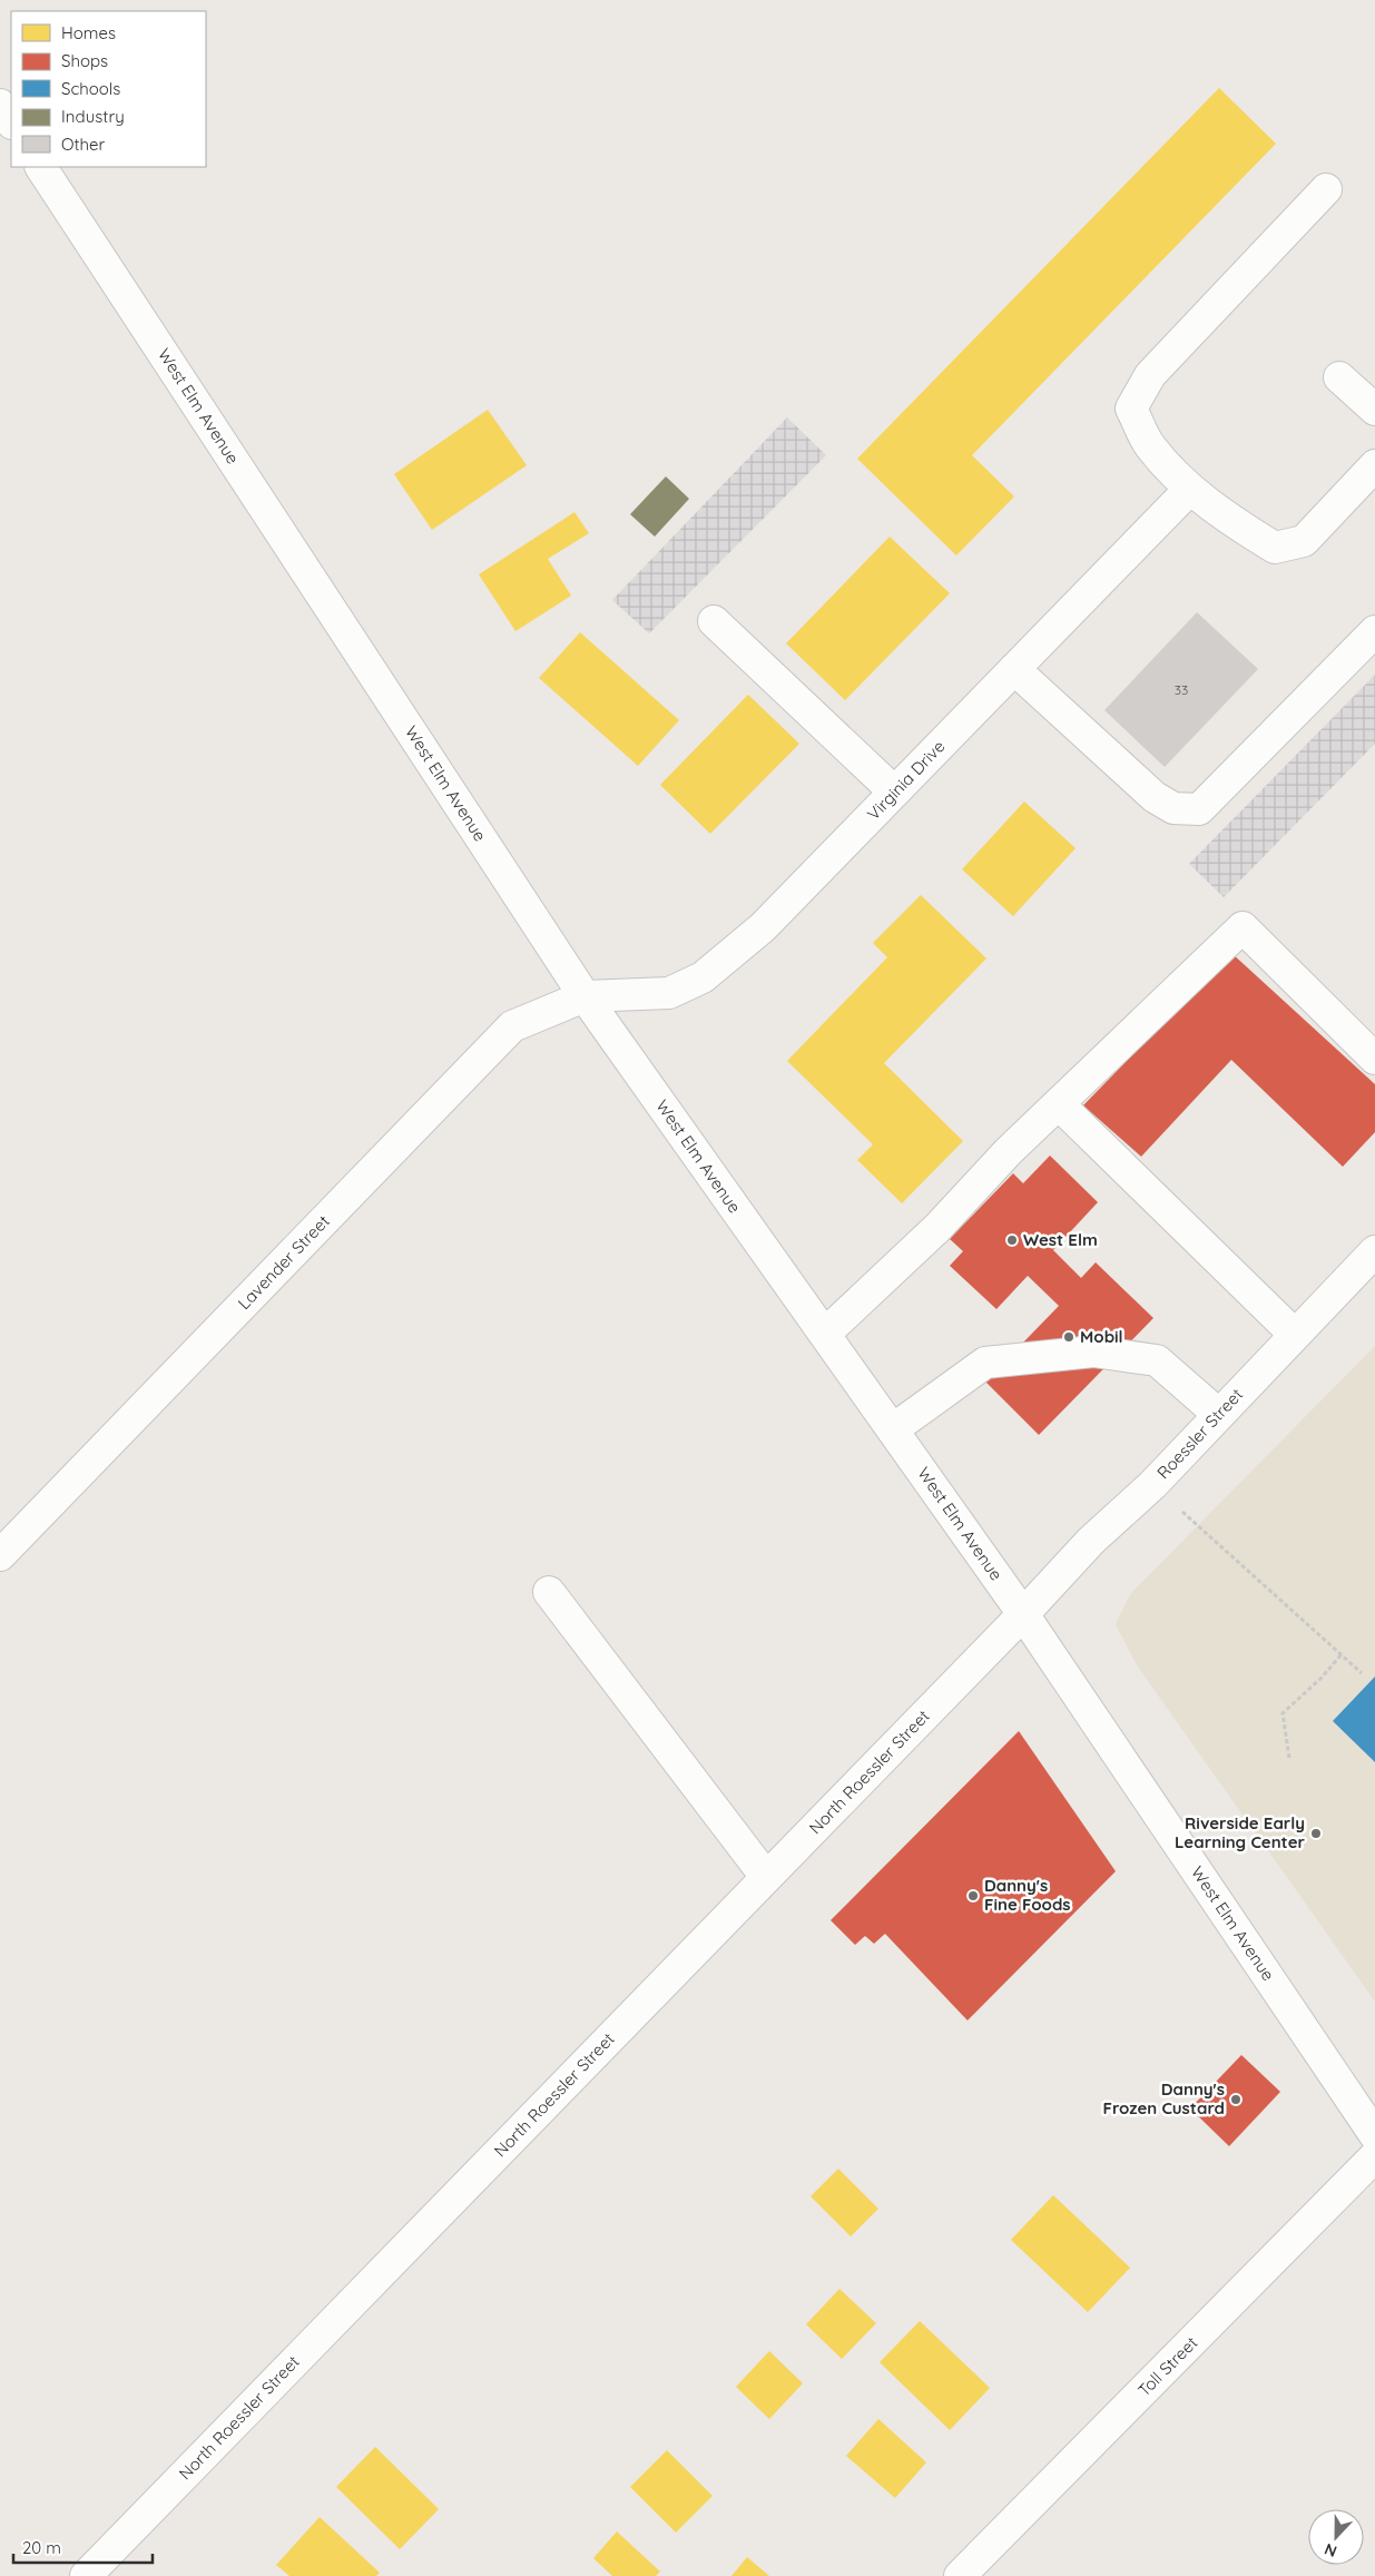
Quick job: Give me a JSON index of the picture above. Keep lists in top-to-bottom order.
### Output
{
  "streets": {
    "street": [
      "West Elm Avenue",
      "Virginia Drive",
      "Lavender Street",
      "Roessler Street",
      "North Roessler Street",
      "Toll Street"
    ]
  },
  "crossings": [
    ["West Elm Avenue", "Virginia Drive"],
    ["West Elm Avenue", "Lavender Street"],
    ["West Elm Avenue", "Roessler Street"],
    ["West Elm Avenue", "North Roessler Street"],
    ["Virginia Drive", "Lavender Street"],
    ["Roessler Street", "North Roessler Street"]
  ],
  "places": [
    "West Elm",
    "Mobil",
    "Riverside Early Learning Center",
    "Danny's Fine Foods",
    "Danny's Frozen Custard"
  ],
  "house_numbers": ["33"],
  "legend": [
    "Homes",
    "Shops",
    "Schools",
    "Industry",
    "Other"
  ],
  "scale_bar": "20 m",
  "north": "bottom"
}
